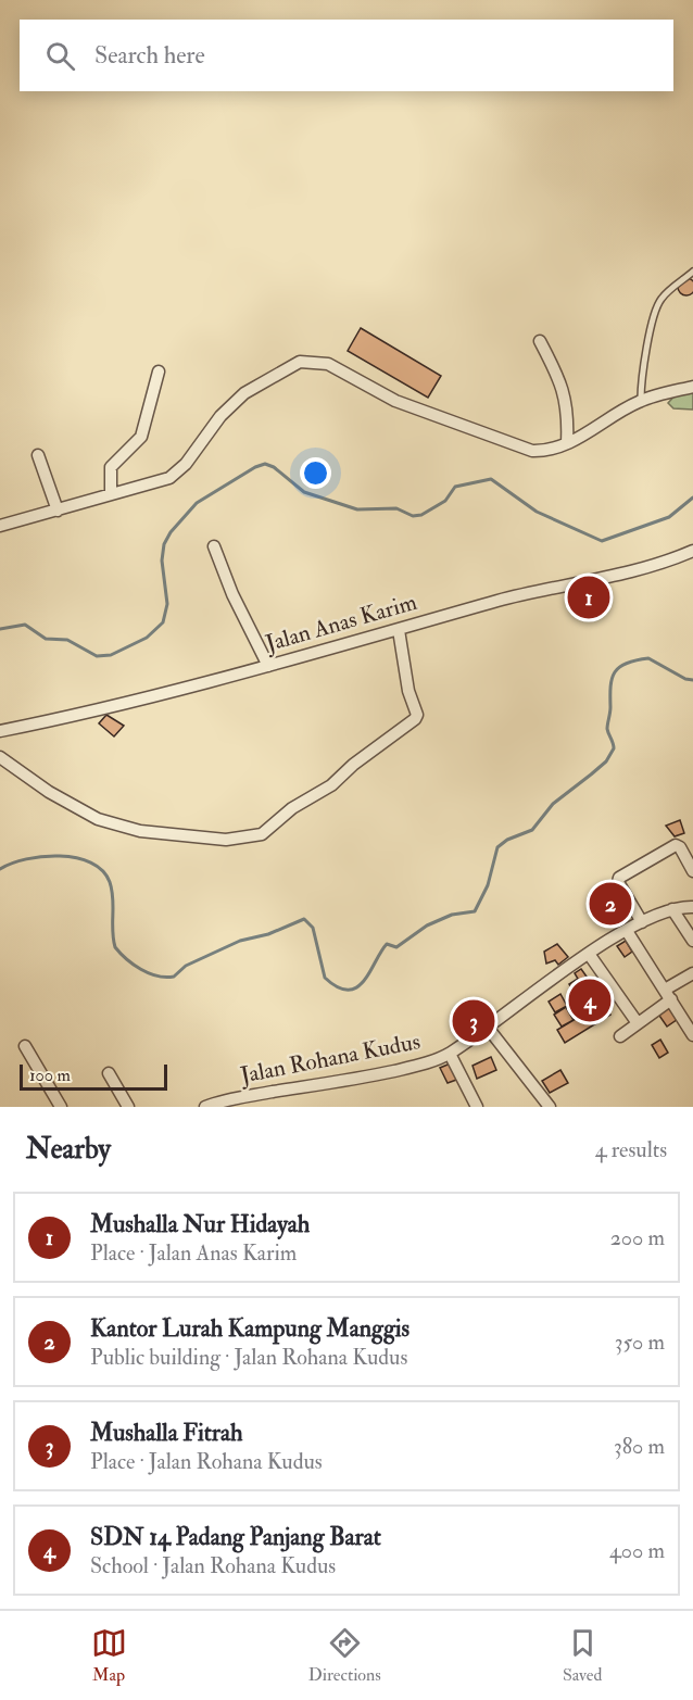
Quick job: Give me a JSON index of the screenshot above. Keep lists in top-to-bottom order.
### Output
{
  "streets": {
    "street": ["Jalan Anas Karim", "Jalan Rohana Kudus"]
  },
  "scale_bar": "100 m",
  "page": {
    "search": "Search here",
    "pins": [
      "1",
      "2",
      "4",
      "3"
    ],
    "scale": "100 m",
    "heading": ["Nearby", "4 results"],
    "list": [
      {
        "mark": "1",
        "name": "Mushalla Nur Hidayah",
        "note": "Place · Jalan Anas Karim",
        "value": "200 m"
      },
      {
        "mark": "2",
        "name": "Kantor Lurah Kampung Manggis",
        "note": "Public building · Jalan Rohana Kudus",
        "value": "350 m"
      },
      {
        "mark": "3",
        "name": "Mushalla Fitrah",
        "note": "Place · Jalan Rohana Kudus",
        "value": "380 m"
      },
      {
        "mark": "4",
        "name": "SDN 14 Padang Panjang Barat",
        "note": "School · Jalan Rohana Kudus",
        "value": "400 m"
      }
    ],
    "nav": ["Map", "Directions", "Saved"]
  }
}
